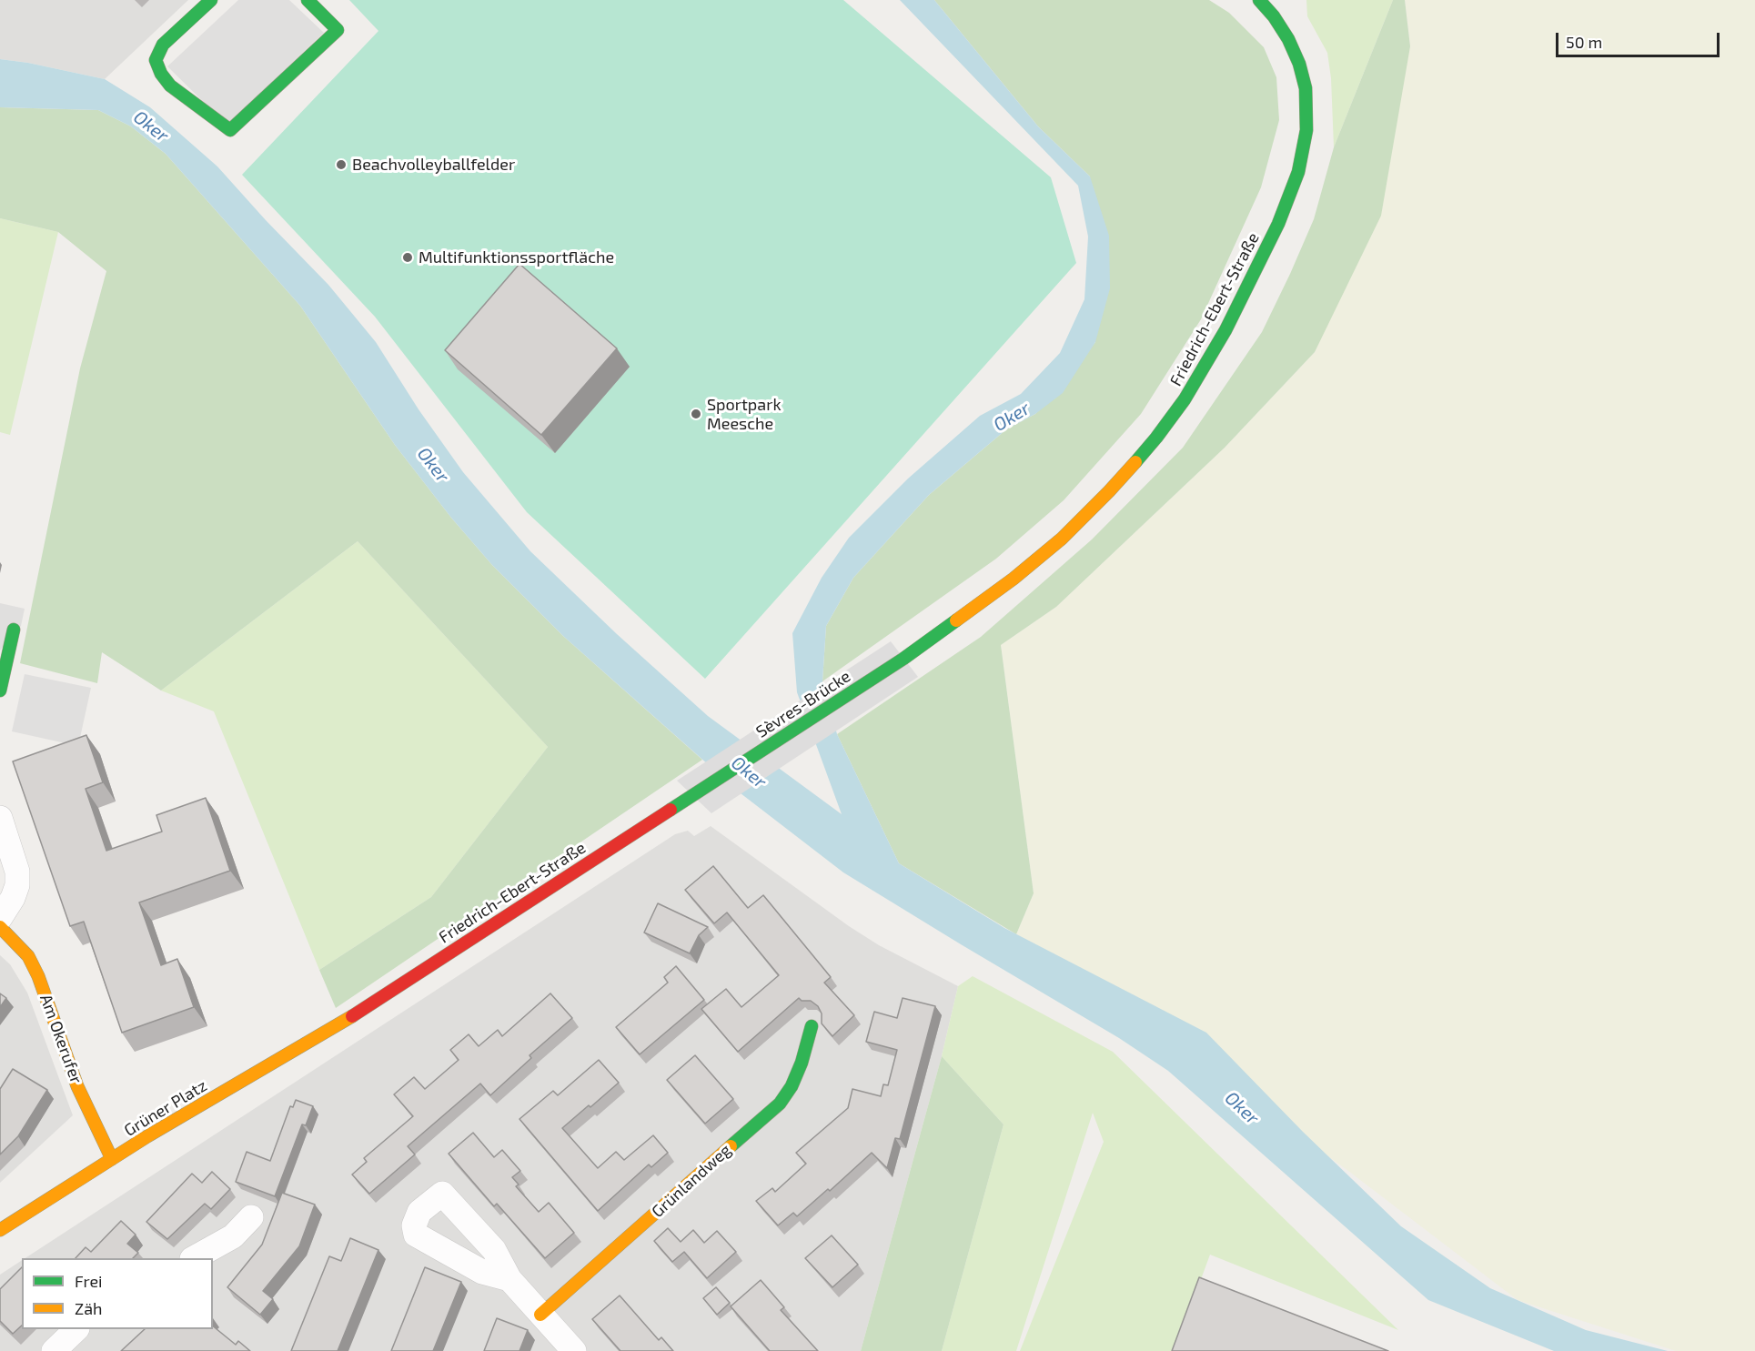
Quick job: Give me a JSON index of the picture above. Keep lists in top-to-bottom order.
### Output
{
  "streets": {
    "main road": [
      "Friedrich-Ebert-Straße",
      "Sèvres-Brücke",
      "Am Okerufer",
      "Grüner Platz",
      "Grünlandweg"
    ]
  },
  "crossings": [
    ["Friedrich-Ebert-Straße", "Sèvres-Brücke"],
    ["Friedrich-Ebert-Straße", "Grüner Platz"],
    ["Am Okerufer", "Grüner Platz"]
  ],
  "water": ["Oker"],
  "places": ["Beachvolleyballfelder", "Multifunktionssportfläche", "Sportpark Meesche"],
  "legend": ["Frei", "Zäh"],
  "scale_bar": "50 m"
}
